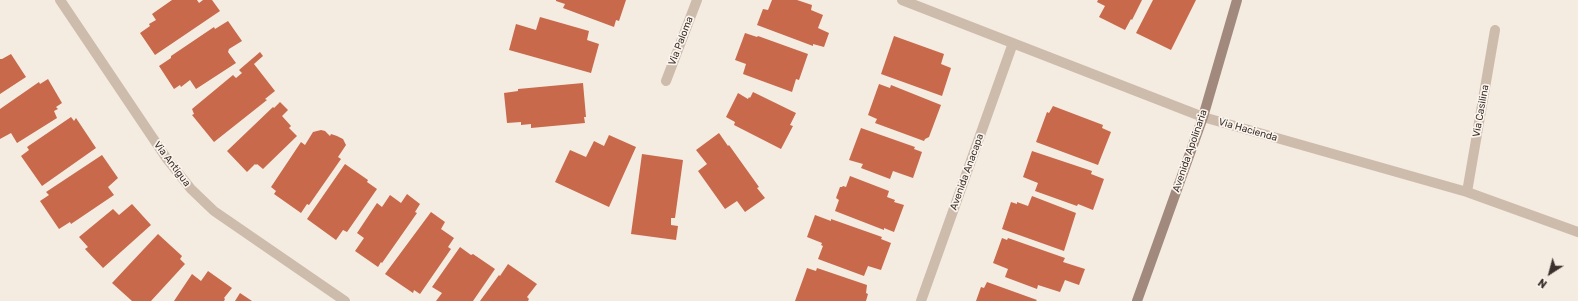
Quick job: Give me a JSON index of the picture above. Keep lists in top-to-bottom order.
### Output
{
  "streets": {
    "street": [
      "Via Paloma",
      "Via Casilina",
      "Via Hacienda",
      "Avenida Apolinaria",
      "Via Antigua",
      "Avenida Anacapa"
    ]
  },
  "crossings": [
    ["Via Casilina", "Via Hacienda"],
    ["Via Hacienda", "Avenida Apolinaria"],
    ["Via Hacienda", "Avenida Anacapa"]
  ],
  "north": "bottom left"
}
